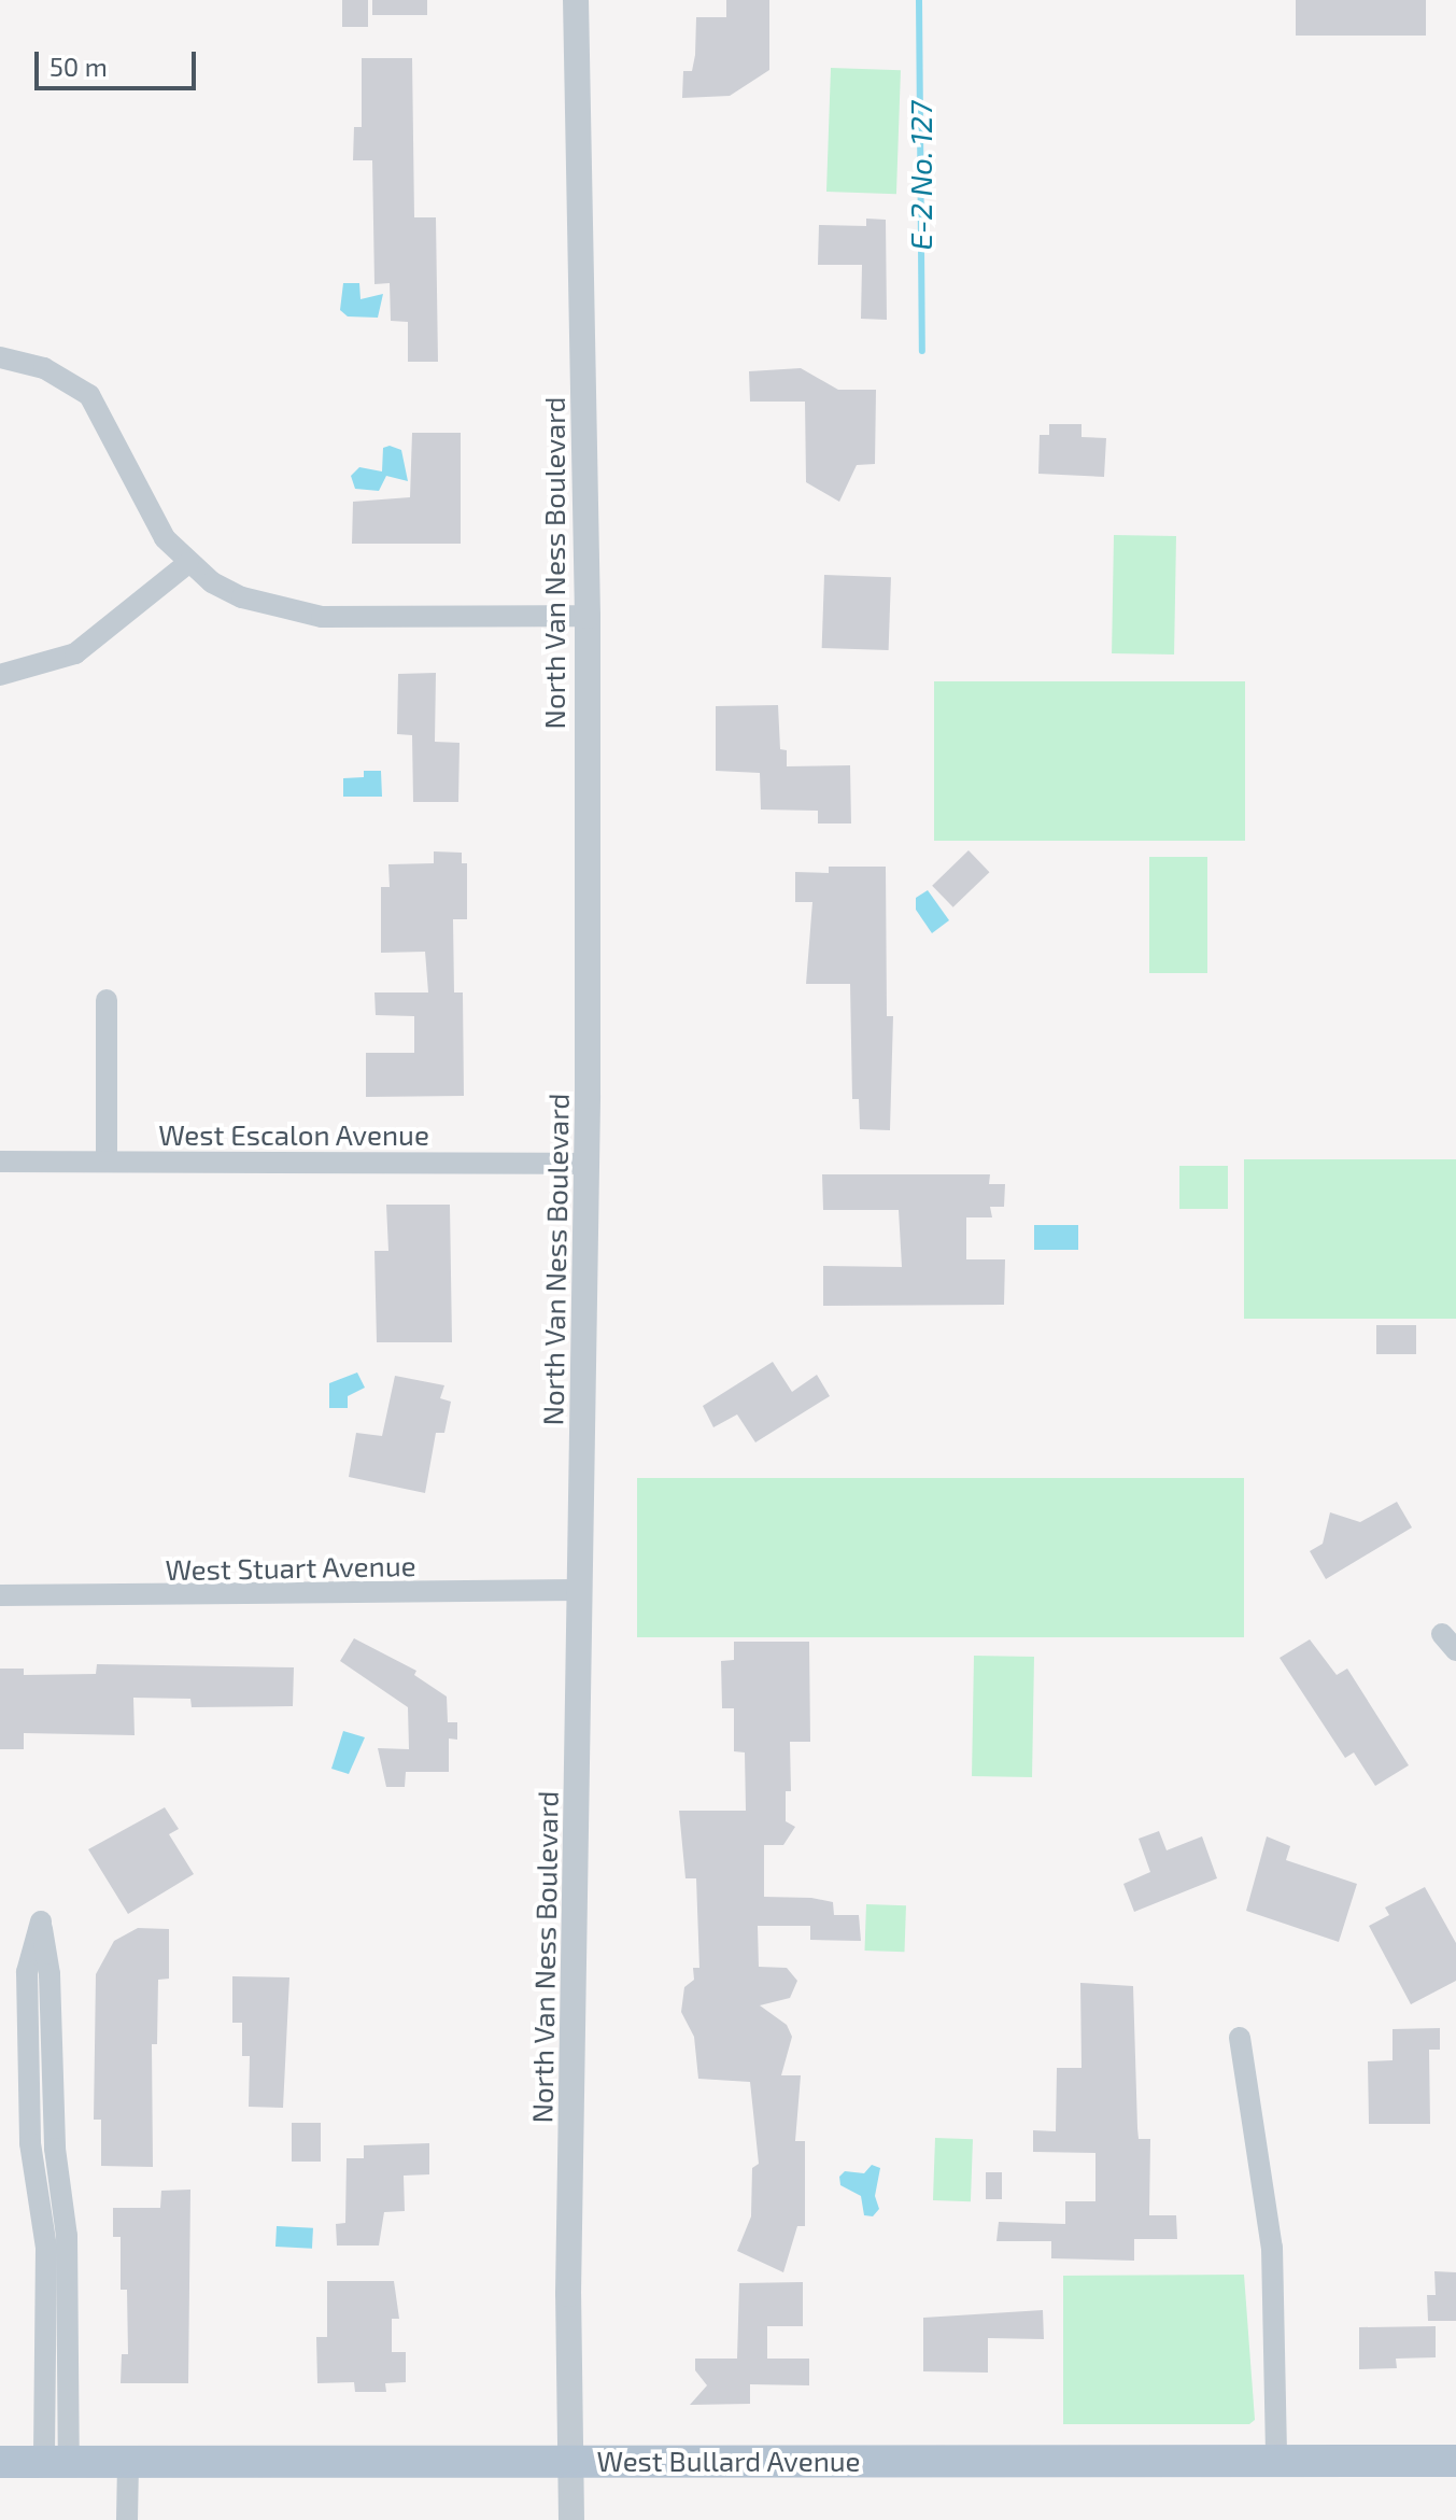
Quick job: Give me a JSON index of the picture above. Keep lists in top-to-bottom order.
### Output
{
  "streets": {
    "main road": ["West Bullard Avenue"],
    "street": ["North Van Ness Boulevard", "West Escalon Avenue", "West Stuart Avenue"]
  },
  "crossings": [
    ["North Van Ness Boulevard", "West Escalon Avenue"],
    ["North Van Ness Boulevard", "West Stuart Avenue"],
    ["North Van Ness Boulevard", "West Bullard Avenue"]
  ],
  "water": ["E-2 No. 127"],
  "scale_bar": "50 m"
}
